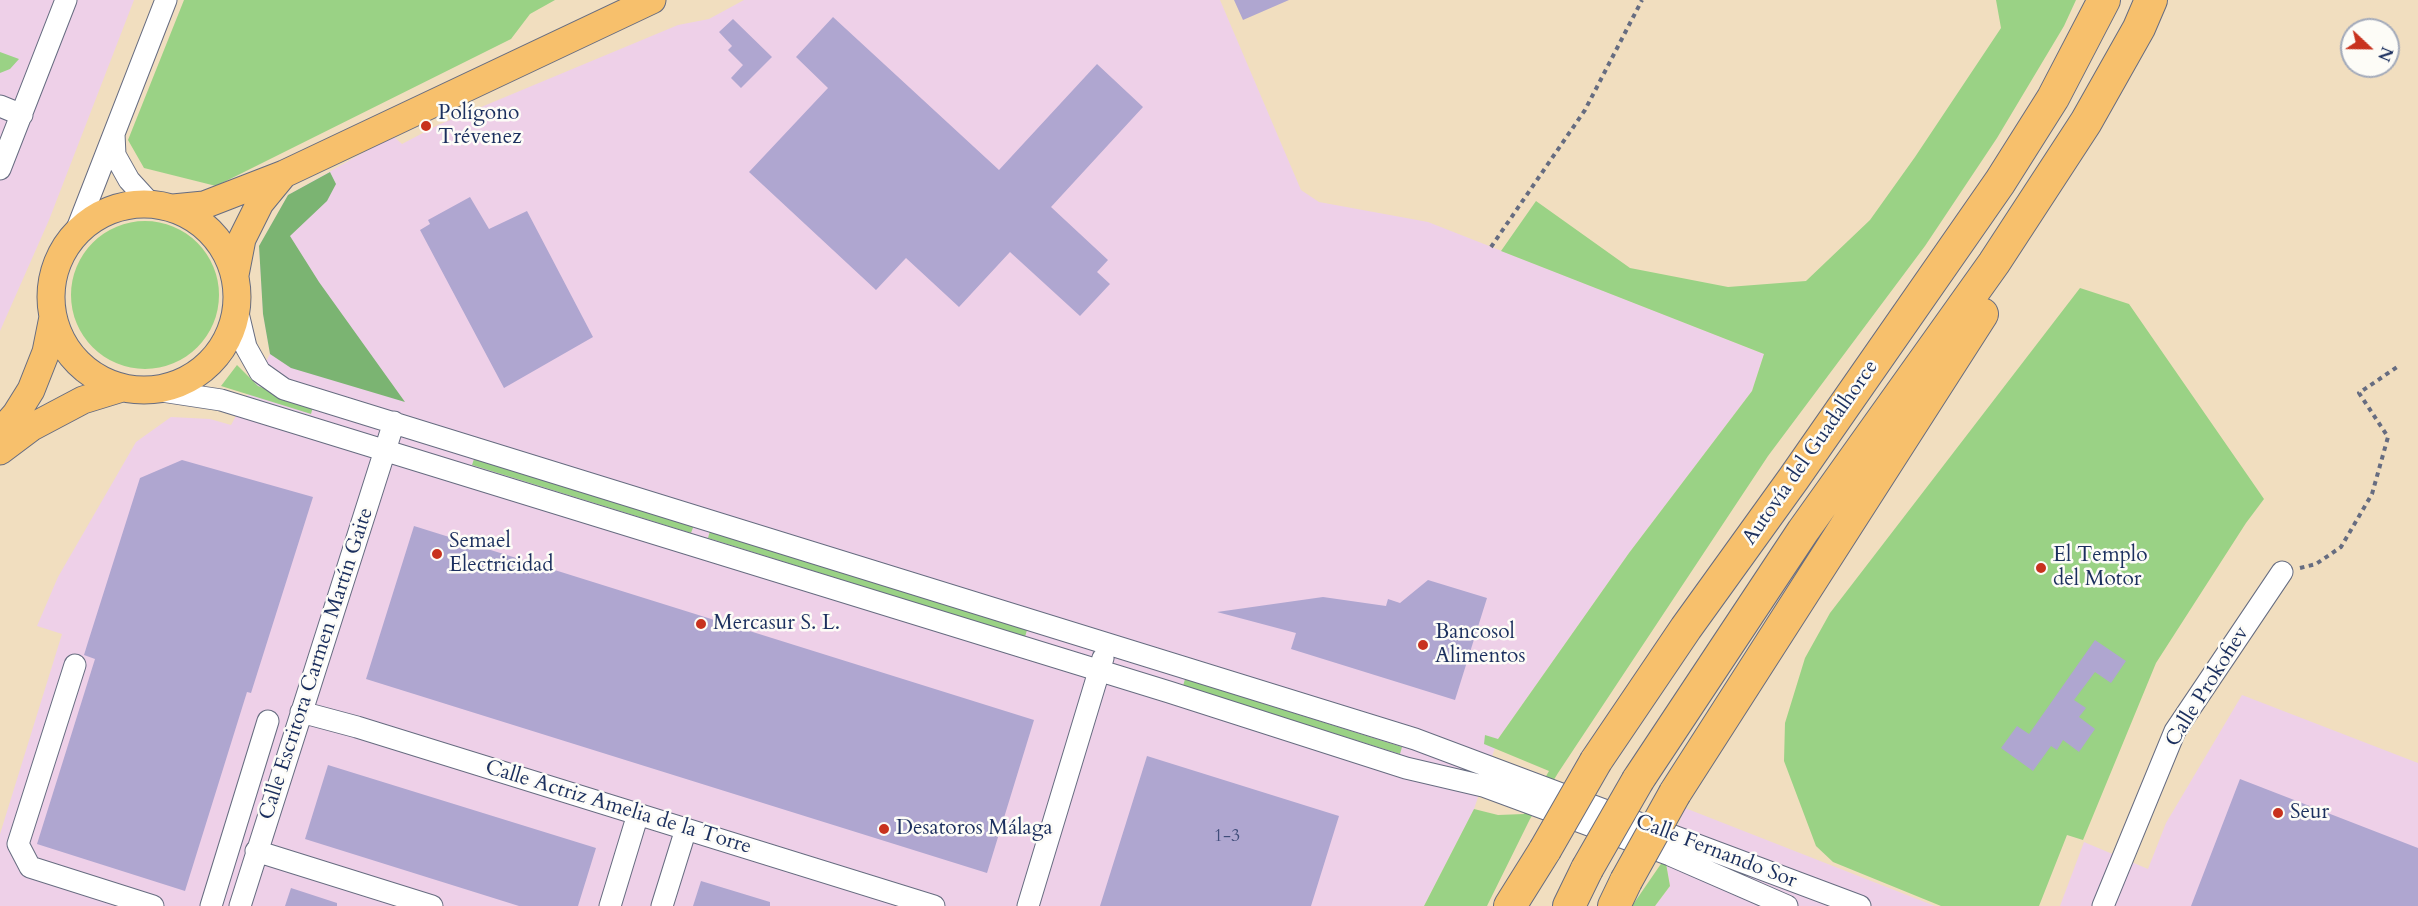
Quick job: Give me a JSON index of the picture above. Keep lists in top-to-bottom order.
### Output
{
  "streets": {
    "highway": ["Autovía del Guadalhorce"],
    "street": [
      "Calle Escritora Carmen Martín Gaite",
      "Calle Prokofiev",
      "Calle Actriz Amelia de la Torre",
      "Calle Fernando Sor"
    ]
  },
  "crossings": [
    ["Calle Escritora Carmen Martín Gaite", "Calle Actriz Amelia de la Torre"]
  ],
  "places": [
    "Polígono Trévenez",
    "Semael Electricidad",
    "El Templo del Motor",
    "Mercasur S. L.",
    "Bancosol Alimentos",
    "Seur",
    "Desatoros Málaga"
  ],
  "house_numbers": ["1-3"],
  "north": "right"
}
